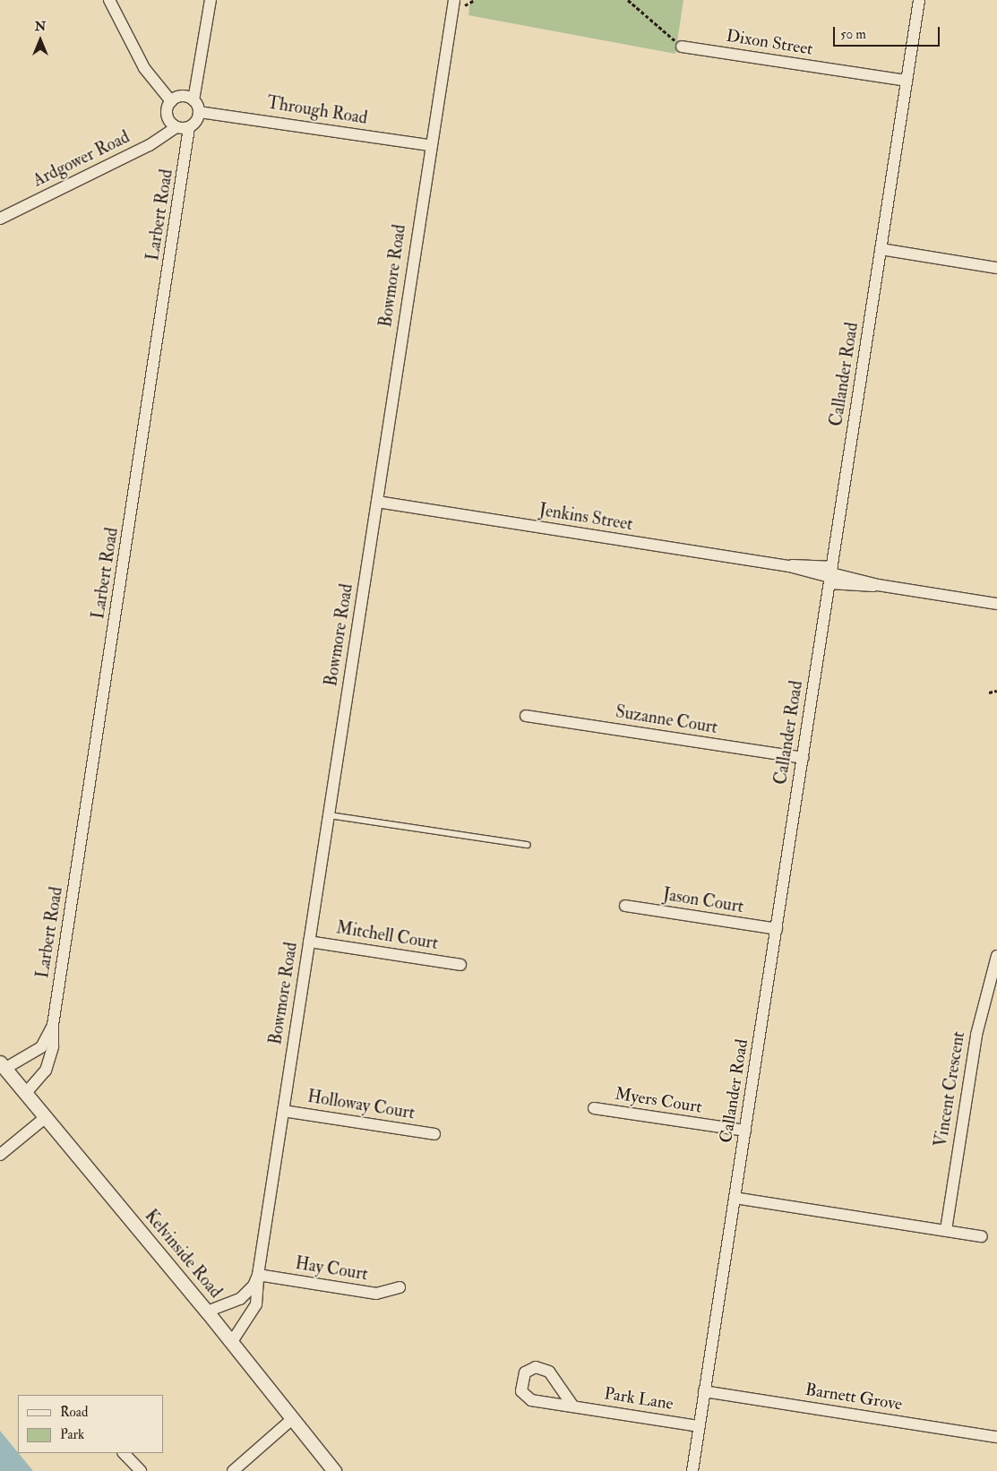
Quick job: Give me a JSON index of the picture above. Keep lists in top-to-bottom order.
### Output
{
  "streets": {
    "street": [
      "Dixon Street",
      "Through Road",
      "Ardgower Road",
      "Larbert Road",
      "Bowmore Road",
      "Callander Road",
      "Jenkins Street",
      "Suzanne Court",
      "Jason Court",
      "Mitchell Court",
      "Vincent Crescent",
      "Myers Court",
      "Holloway Court",
      "Kelvinside Road",
      "Hay Court",
      "Barnett Grove",
      "Park Lane"
    ]
  },
  "crossings": [
    ["Dixon Street", "Callander Road"],
    ["Through Road", "Ardgower Road"],
    ["Through Road", "Larbert Road"],
    ["Through Road", "Bowmore Road"],
    ["Ardgower Road", "Larbert Road"],
    ["Larbert Road", "Kelvinside Road"],
    ["Bowmore Road", "Jenkins Street"],
    ["Bowmore Road", "Mitchell Court"],
    ["Bowmore Road", "Holloway Court"],
    ["Bowmore Road", "Kelvinside Road"],
    ["Bowmore Road", "Hay Court"],
    ["Callander Road", "Jenkins Street"],
    ["Callander Road", "Suzanne Court"],
    ["Callander Road", "Jason Court"],
    ["Callander Road", "Myers Court"],
    ["Callander Road", "Barnett Grove"],
    ["Callander Road", "Park Lane"]
  ],
  "legend": ["Road", "Park"],
  "scale_bar": "50 m",
  "north": "top"
}
